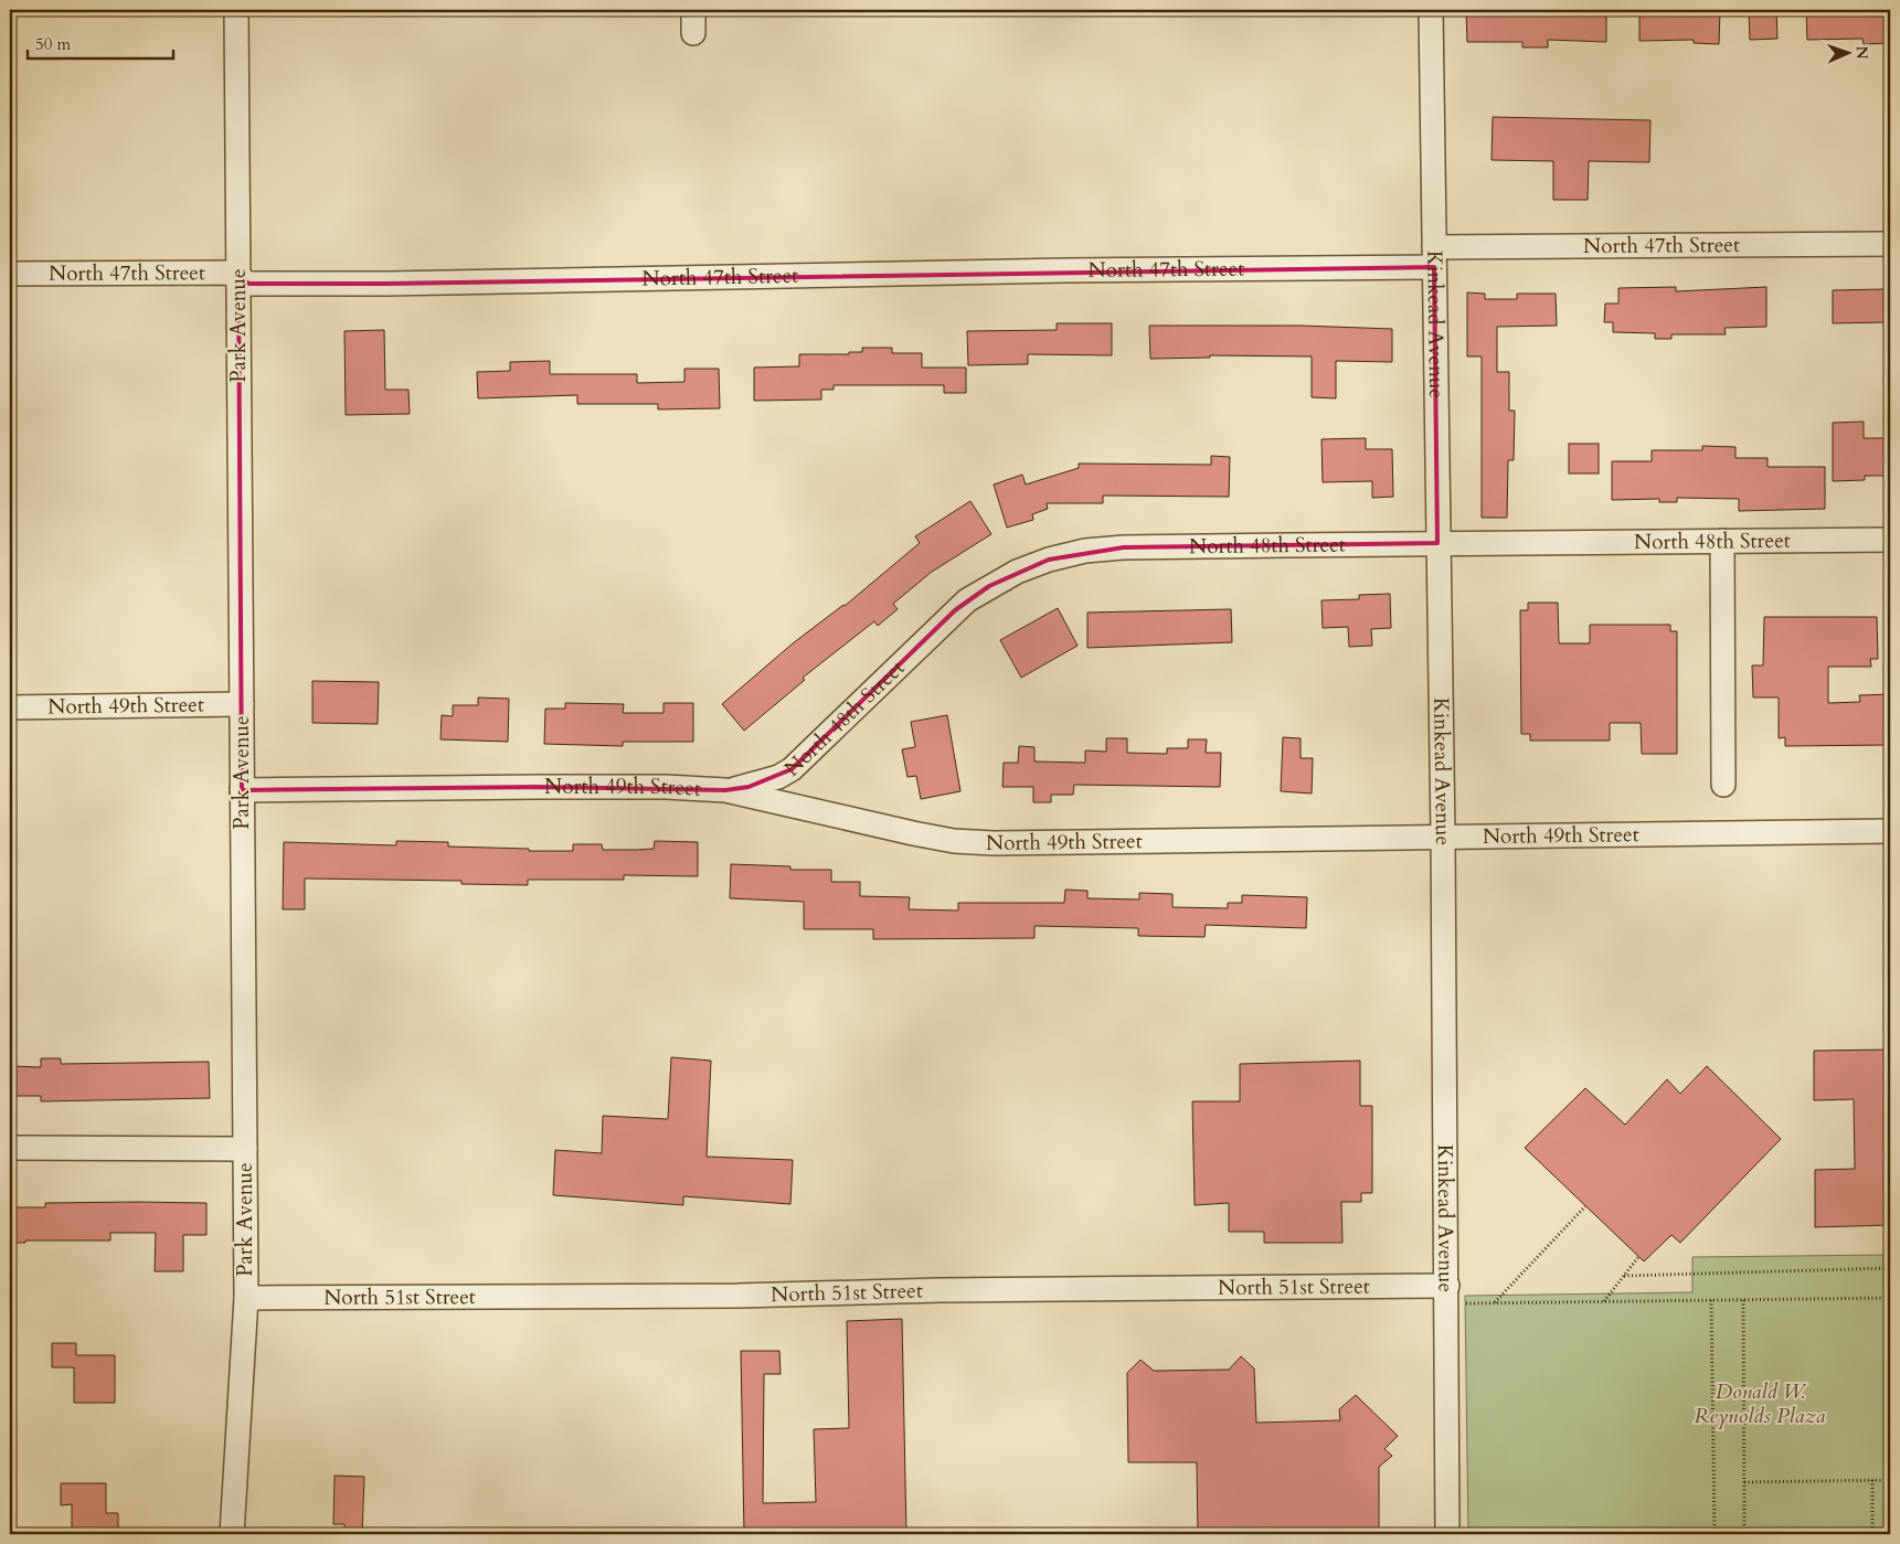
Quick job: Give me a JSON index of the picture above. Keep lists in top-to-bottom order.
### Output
{
  "streets": {
    "street": [
      "North 47th Street",
      "Park Avenue",
      "Kinkead Avenue",
      "North 48th Street",
      "North 49th Street",
      "North 51st Street"
    ]
  },
  "crossings": [
    ["North 47th Street", "Park Avenue"],
    ["North 47th Street", "Kinkead Avenue"],
    ["Park Avenue", "North 49th Street"],
    ["Park Avenue", "North 51st Street"],
    ["Kinkead Avenue", "North 48th Street"],
    ["Kinkead Avenue", "North 49th Street"],
    ["Kinkead Avenue", "North 51st Street"],
    ["North 48th Street", "North 49th Street"]
  ],
  "parks": ["Donald W. Reynolds Plaza"],
  "scale_bar": "50 m",
  "north": "right"
}
